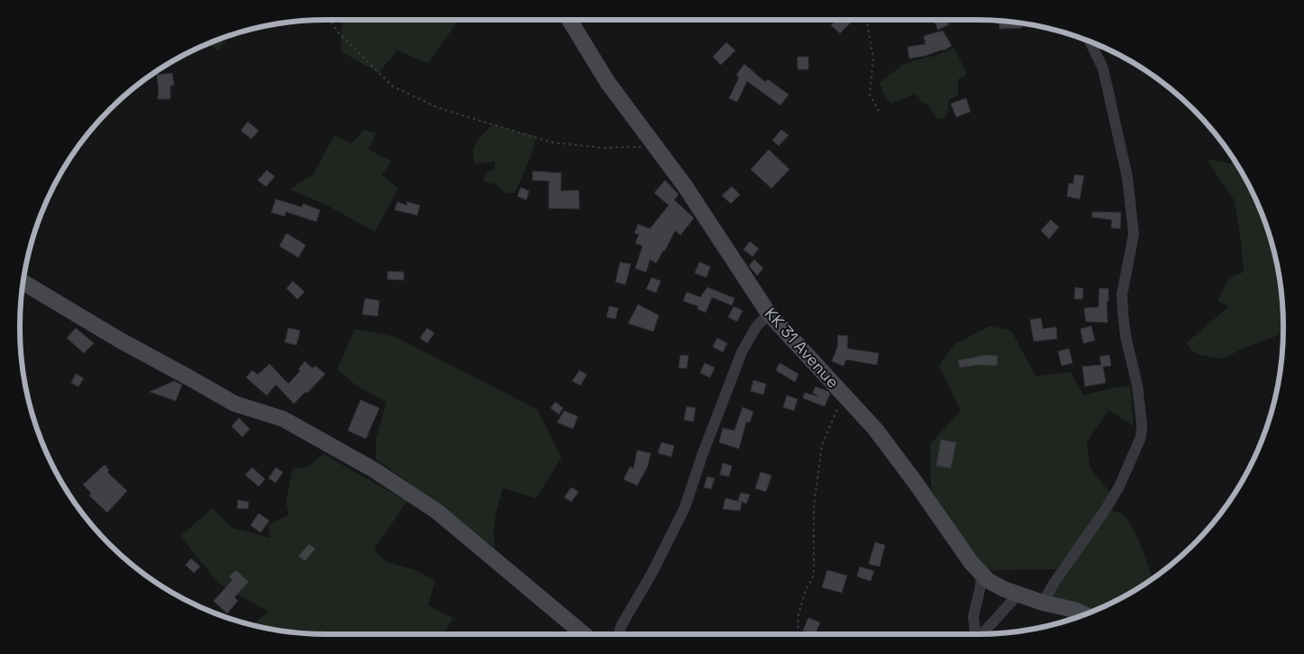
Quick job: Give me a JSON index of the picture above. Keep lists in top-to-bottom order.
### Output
{
  "streets": {
    "street": ["KK 31 Avenue"]
  }
}
